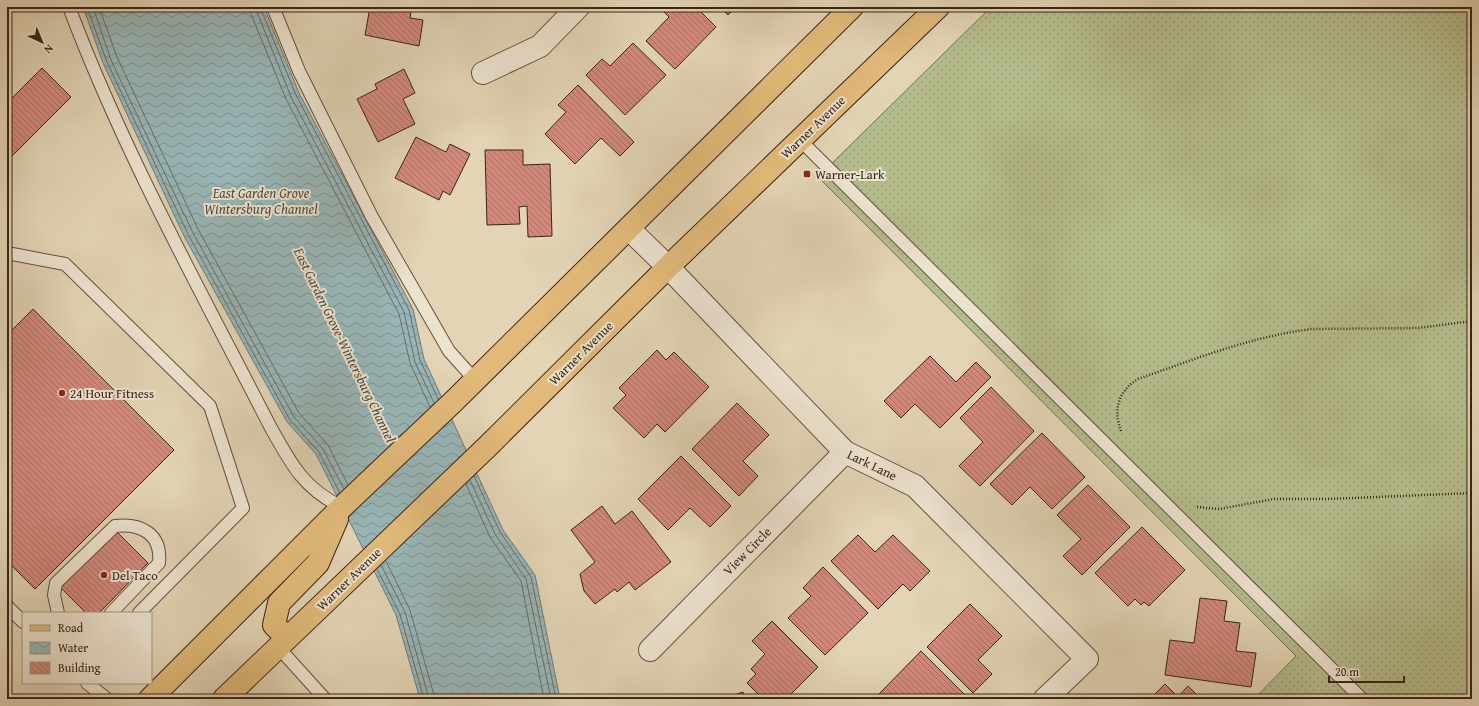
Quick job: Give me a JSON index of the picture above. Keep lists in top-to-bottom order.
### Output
{
  "streets": {
    "main road": ["Warner Avenue"],
    "street": ["Lark Lane", "View Circle"]
  },
  "crossings": [
    ["Warner Avenue", "Lark Lane"],
    ["Lark Lane", "View Circle"]
  ],
  "water": ["East Garden Grove Wintersburg Channel", "East Garden Grove-Wintersburg Channel"],
  "places": {
    "transit": ["Warner-Lark"],
    "other": ["24 Hour Fitness", "Del Taco"]
  },
  "legend": ["Road", "Water", "Building"],
  "scale_bar": "20 m",
  "north": "bottom right"
}
